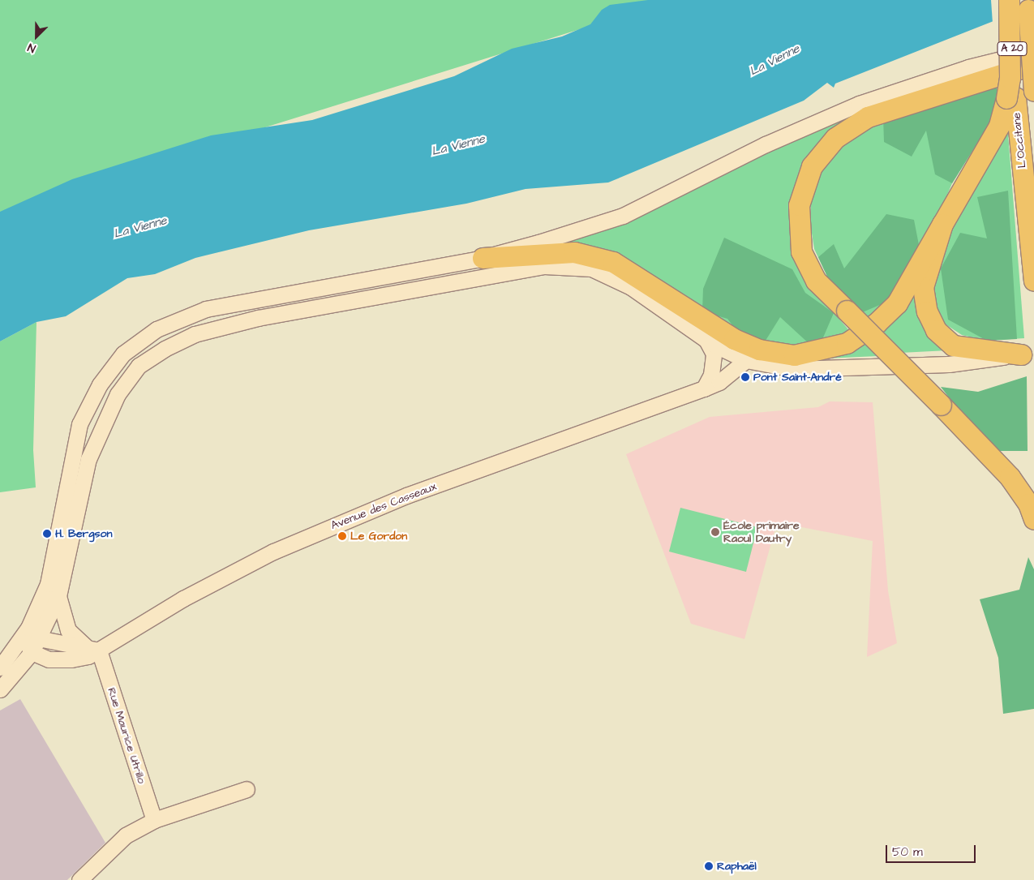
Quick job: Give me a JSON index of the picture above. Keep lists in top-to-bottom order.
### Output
{
  "streets": {
    "highway": ["A 20", "L'Occitane"],
    "main road": ["Avenue des Casseaux", "Rue Maurice Utrillo"]
  },
  "crossings": [
    ["Avenue des Casseaux", "Rue Maurice Utrillo"]
  ],
  "water": ["La Vienne"],
  "places": [
    "Pont Saint-André",
    "École primaire Raoul Dautry",
    "H. Bergson",
    "Le Gordon",
    "Raphaël"
  ],
  "scale_bar": "50 m",
  "north": "bottom left"
}
